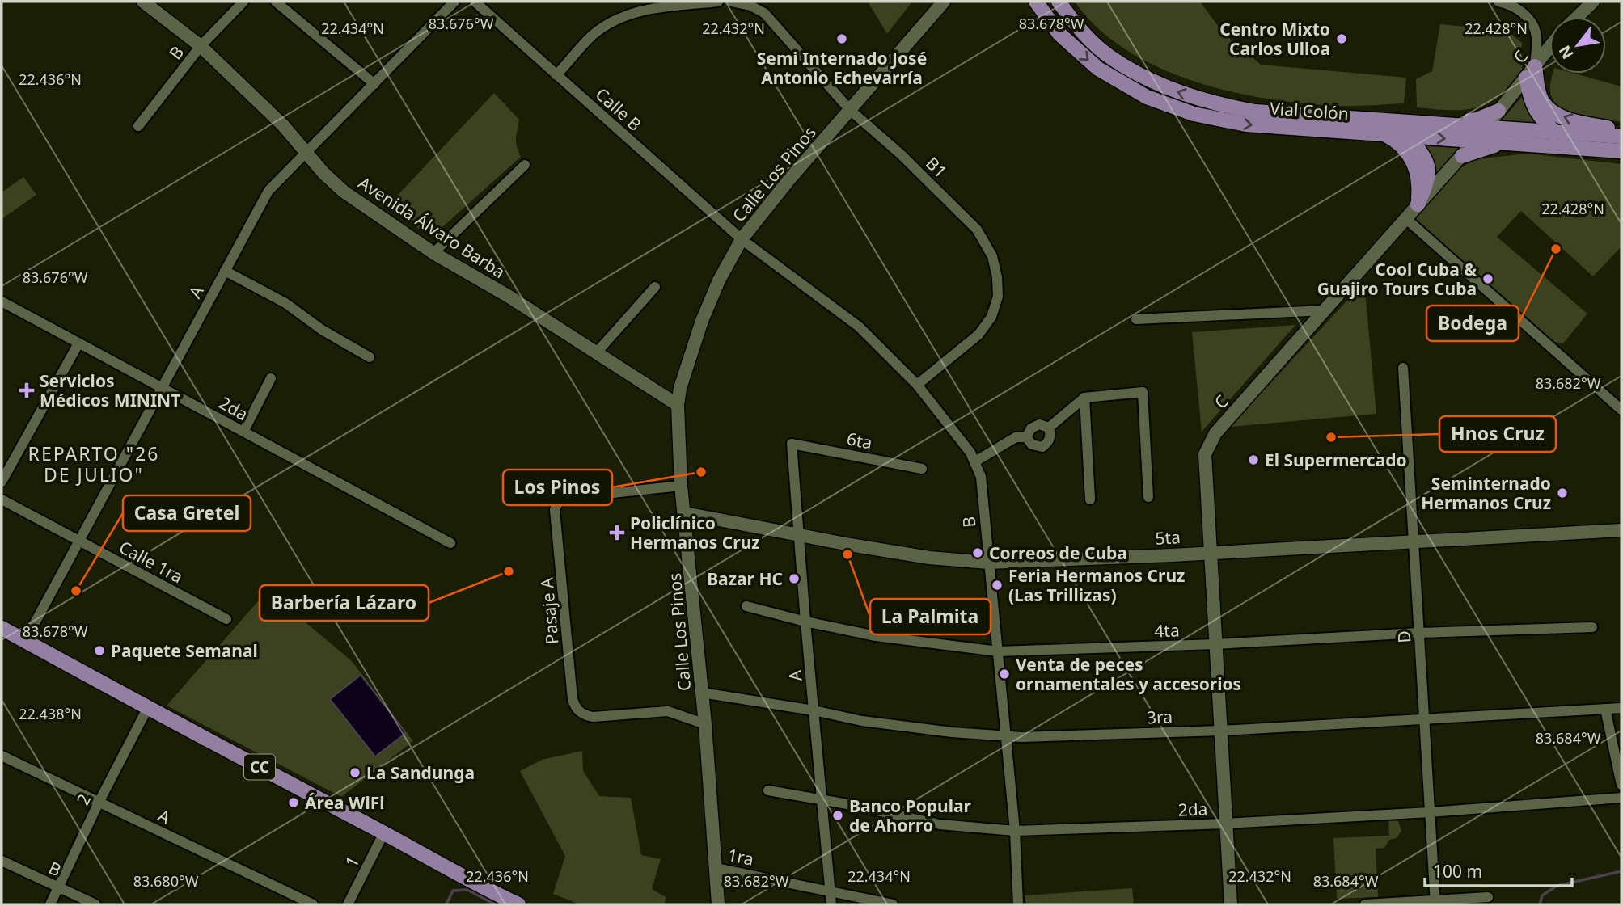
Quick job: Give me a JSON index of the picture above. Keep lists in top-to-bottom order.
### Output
{
  "streets": {
    "main road": ["Vial Colón", "CC"],
    "street": [
      "B",
      "C",
      "Calle B",
      "B1",
      "Calle Los Pinos",
      "Avenida Álvaro Barba",
      "A",
      "2da",
      "6ta",
      "5ta",
      "Calle 1ra",
      "Pasaje A",
      "4ta",
      "D",
      "3ra",
      "2",
      "1ra",
      "1"
    ]
  },
  "crossings": [
    ["B", "Calle B"],
    ["B", "B1"],
    ["B", "Calle Los Pinos"],
    ["B", "Avenida Álvaro Barba"],
    ["B", "2da"],
    ["B", "5ta"],
    ["B", "4ta"],
    ["B", "3ra"],
    ["B", "2"],
    ["C", "Vial Colón"],
    ["C", "2da"],
    ["C", "5ta"],
    ["C", "4ta"],
    ["C", "3ra"],
    ["Calle B", "Calle Los Pinos"],
    ["B1", "Calle Los Pinos"],
    ["Calle Los Pinos", "Avenida Álvaro Barba"],
    ["Calle Los Pinos", "5ta"],
    ["Calle Los Pinos", "Pasaje A"],
    ["Calle Los Pinos", "3ra"],
    ["Calle Los Pinos", "1ra"],
    ["Avenida Álvaro Barba", "A"],
    ["A", "2da"],
    ["A", "6ta"],
    ["A", "5ta"],
    ["A", "Calle 1ra"],
    ["A", "4ta"],
    ["A", "3ra"],
    ["A", "CC"],
    ["A", "2"],
    ["A", "1ra"],
    ["2da", "D"],
    ["5ta", "D"],
    ["4ta", "D"],
    ["D", "3ra"],
    ["CC", "2"],
    ["CC", "1"]
  ],
  "districts": ["REPARTO \"26 DE JULIO\""],
  "places": {
    "other": [
      "Semi Internado José Antonio Echevarría",
      "Centro Mixto Carlos Ulloa",
      "Bodega",
      "Cool Cuba & Guajiro Tours Cuba",
      "Hnos Cruz",
      "El Supermercado",
      "Los Pinos",
      "Seminternado Hermanos Cruz",
      "Correos de Cuba",
      "La Palmita",
      "Barbería Lázaro",
      "Bazar HC",
      "Feria Hermanos Cruz (Las Trillizas)",
      "Casa Gretel",
      "Paquete Semanal",
      "Venta de peces ornamentales y accesorios",
      "La Sandunga",
      "Área WiFi",
      "Banco Popular de Ahorro"
    ],
    "health": ["Servicios Médicos MININT", "Policlínico Hermanos Cruz"]
  },
  "scale_bar": "100 m",
  "north": "bottom left",
  "coordinates": [
    "83.676°W",
    "83.678°W",
    "22.434°N",
    "22.432°N",
    "22.428°N",
    "22.436°N",
    "83.682°W",
    "22.438°N",
    "83.684°W",
    "83.680°W"
  ]
}
